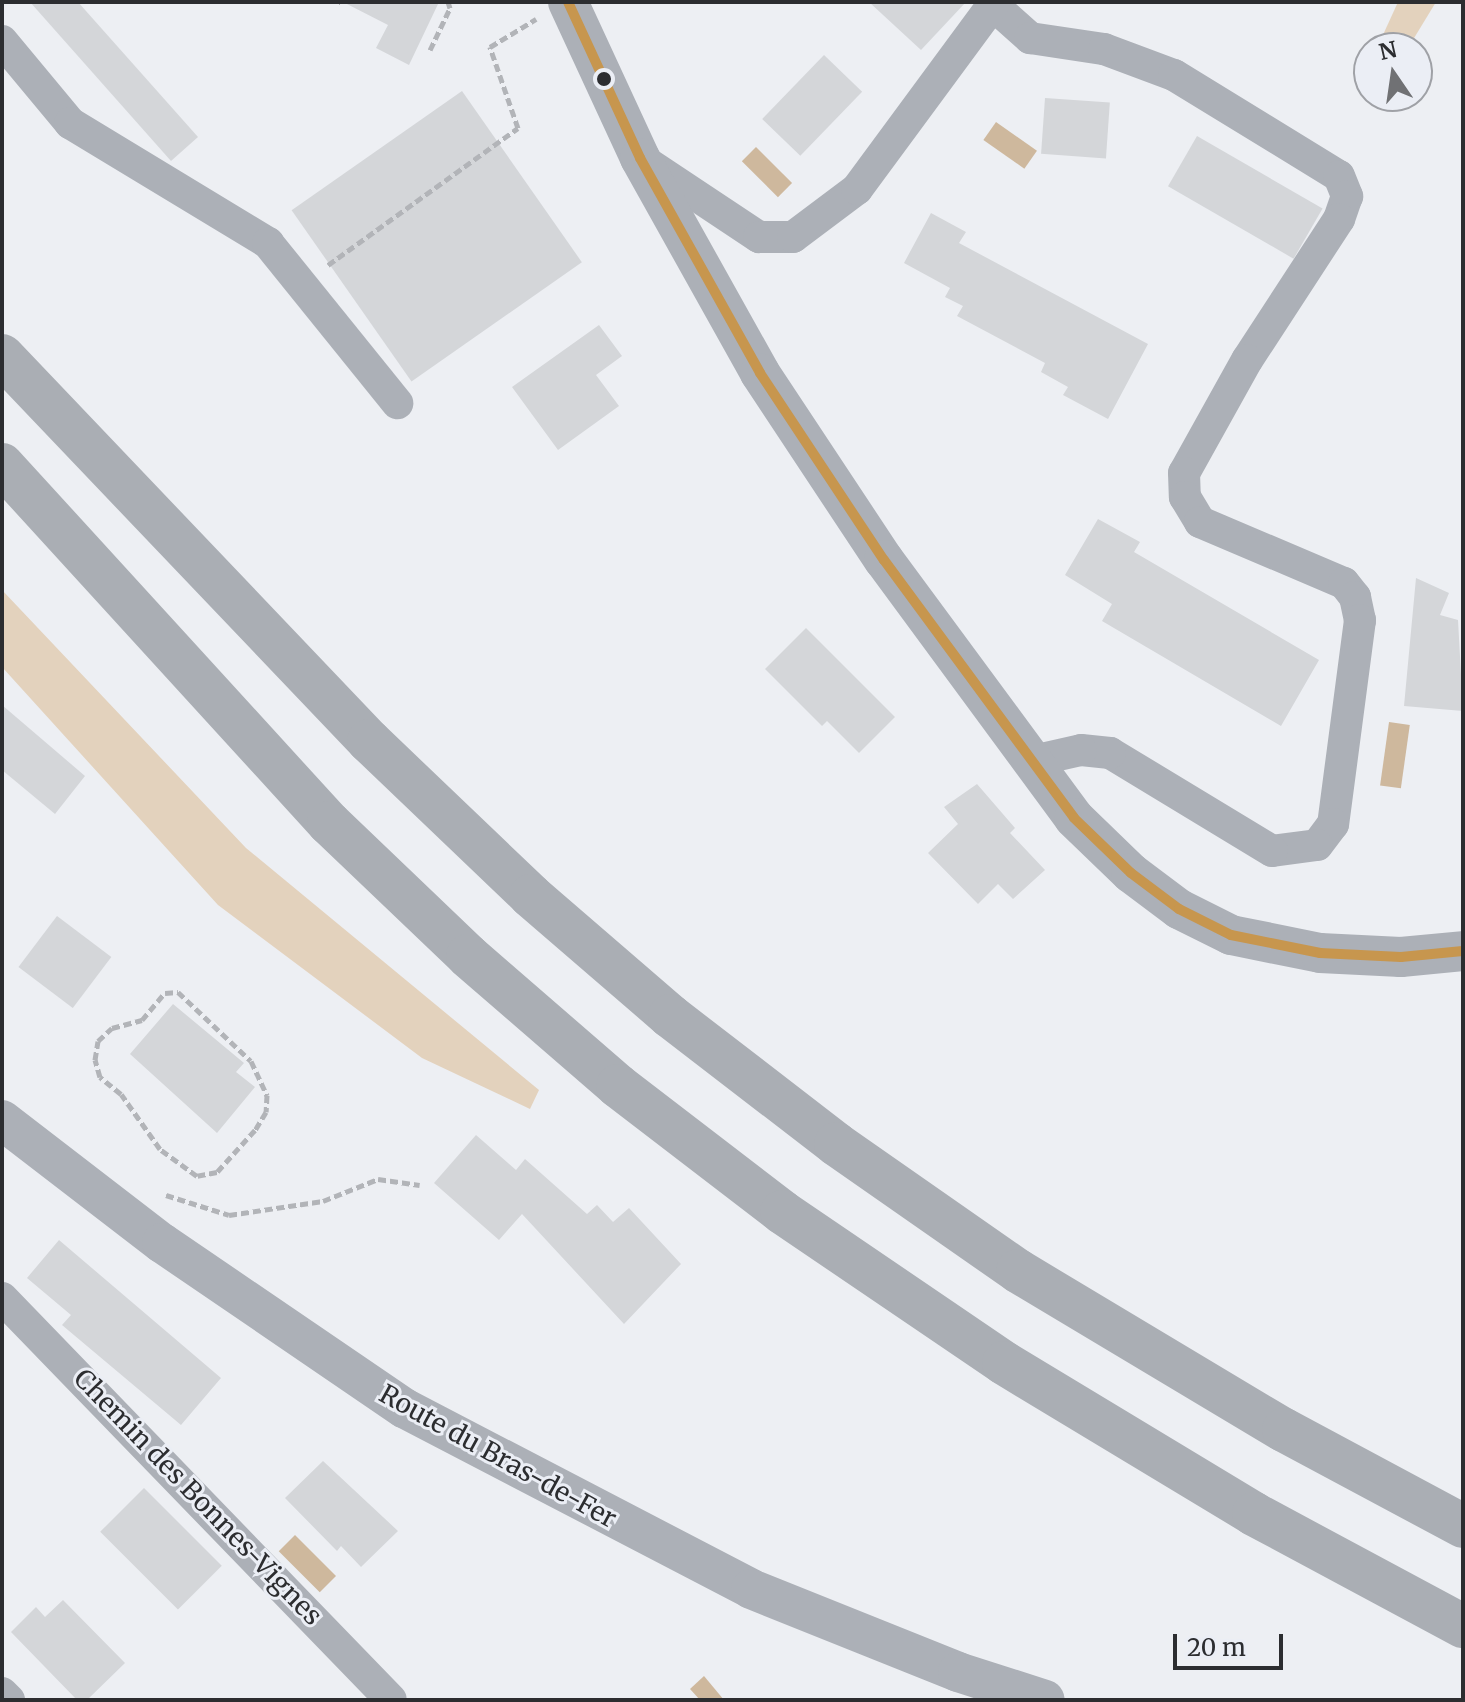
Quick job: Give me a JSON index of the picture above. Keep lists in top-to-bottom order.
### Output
{
  "streets": {
    "street": ["Route du Bras-de-Fer", "Chemin des Bonnes-Vignes"]
  },
  "scale_bar": "20 m",
  "north": "top"
}
